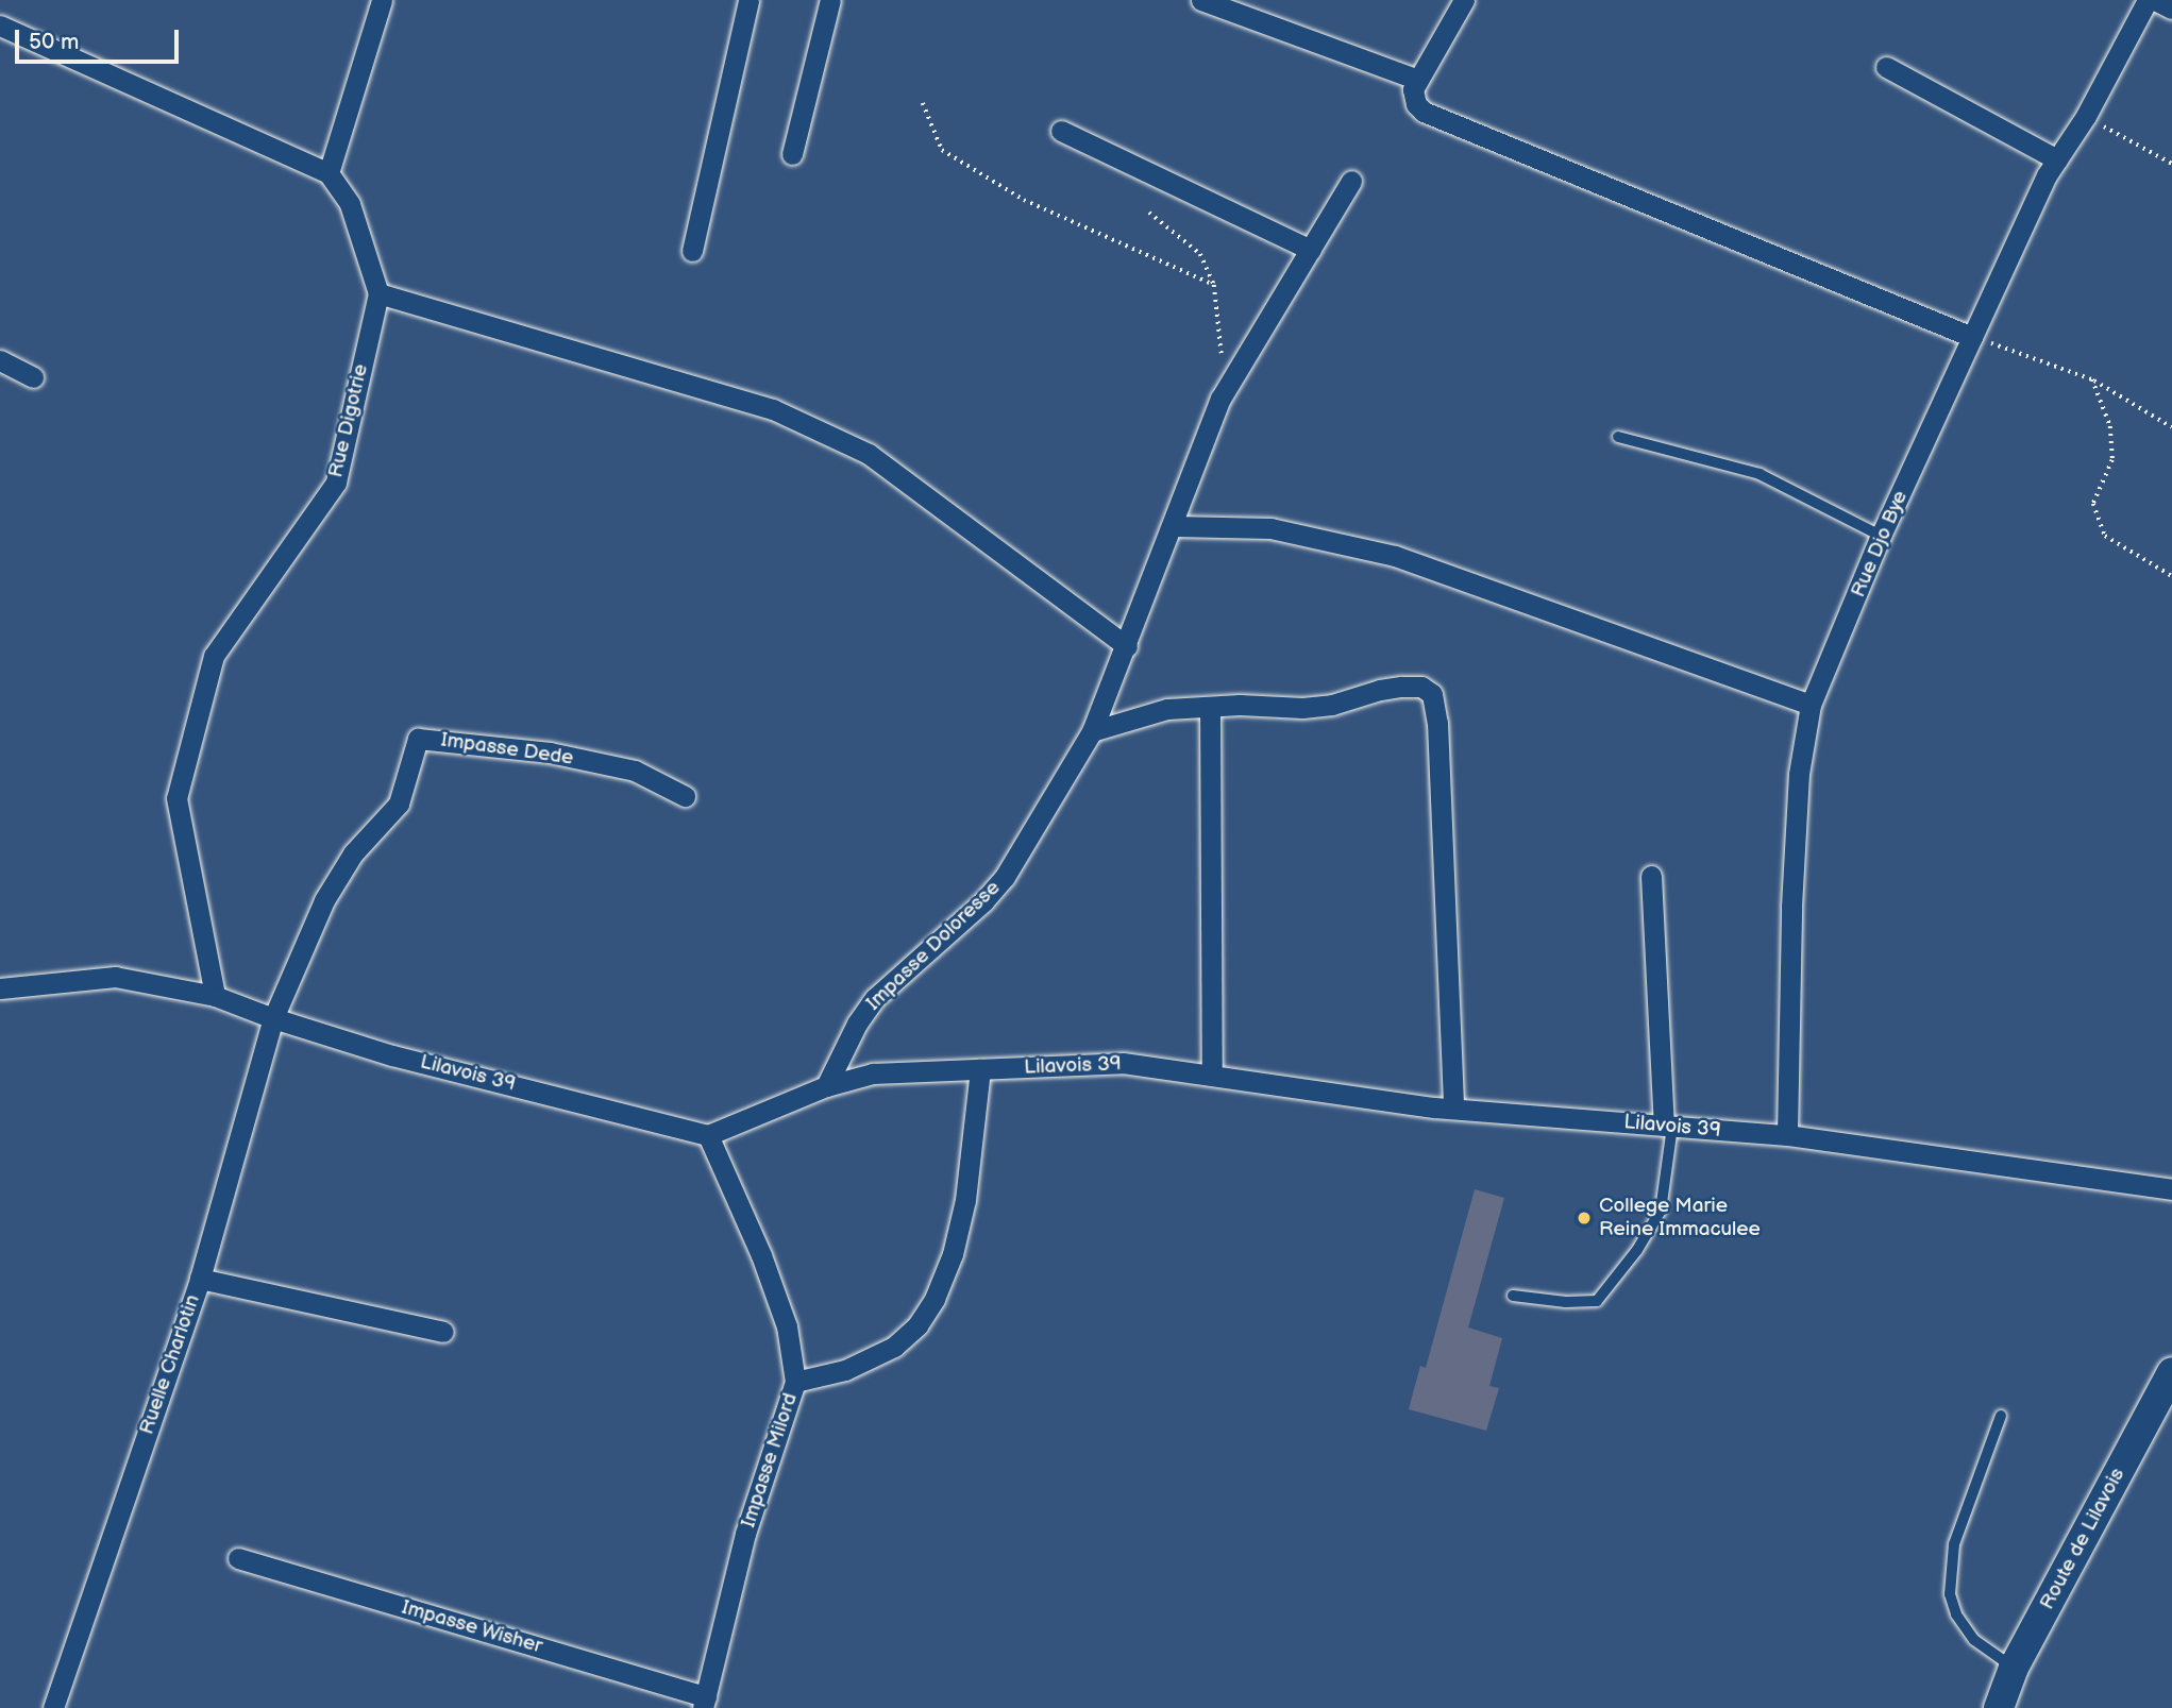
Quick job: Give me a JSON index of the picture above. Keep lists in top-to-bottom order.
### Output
{
  "streets": {
    "main road": ["Route de Lilavois"],
    "street": [
      "Rue Digotrie",
      "Rue Djo Bye",
      "Impasse Dede",
      "Impasse Doloresse",
      "Lilavois 39",
      "Ruelle Charlotin",
      "Impasse Milord",
      "Impasse Wisher"
    ]
  },
  "crossings": [
    ["Rue Digotrie", "Lilavois 39"],
    ["Rue Djo Bye", "Lilavois 39"],
    ["Impasse Dede", "Lilavois 39"],
    ["Impasse Dede", "Ruelle Charlotin"],
    ["Impasse Doloresse", "Lilavois 39"],
    ["Lilavois 39", "Ruelle Charlotin"],
    ["Lilavois 39", "Impasse Milord"],
    ["Impasse Milord", "Impasse Wisher"]
  ],
  "places": ["College Marie Reine Immaculee"],
  "scale_bar": "50 m"
}
